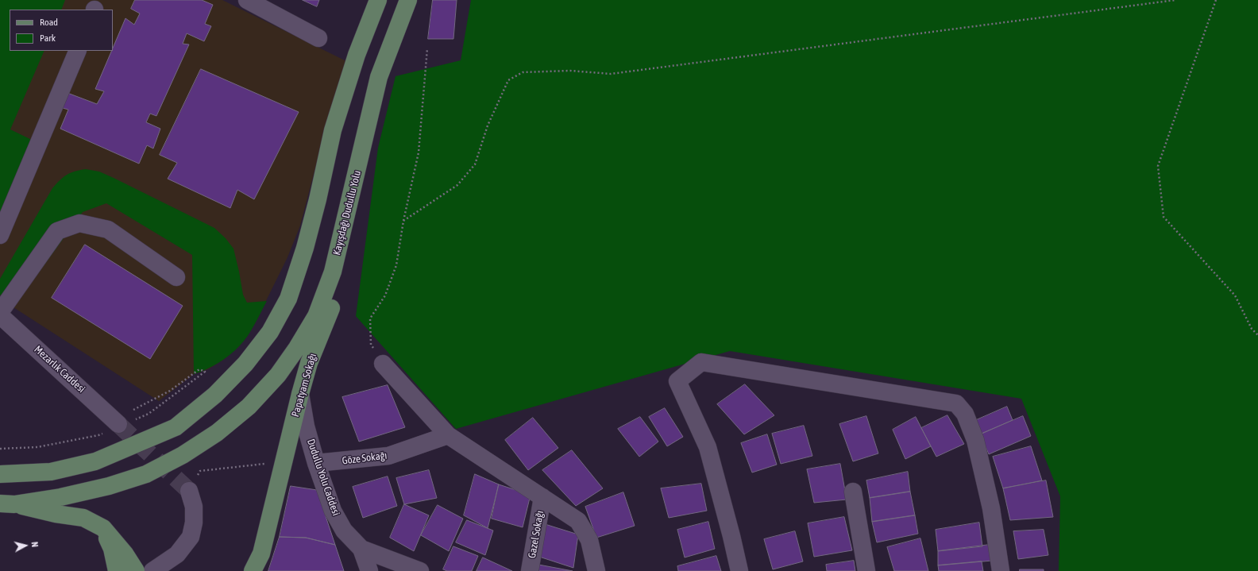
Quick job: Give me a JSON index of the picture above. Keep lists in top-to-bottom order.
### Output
{
  "streets": {
    "main road": ["Kayışdağı Dudullu Yolu", "Papatyam Sokağı"],
    "street": [
      "Mezarlık Caddesi",
      "Göze Sokağı",
      "Dudullu Yolu Caddesi",
      "Gazel Sokağı"
    ]
  },
  "crossings": [
    ["Kayışdağı Dudullu Yolu", "Papatyam Sokağı"],
    ["Papatyam Sokağı", "Dudullu Yolu Caddesi"],
    ["Göze Sokağı", "Dudullu Yolu Caddesi"]
  ],
  "legend": ["Road", "Park"],
  "north": "right"
}
